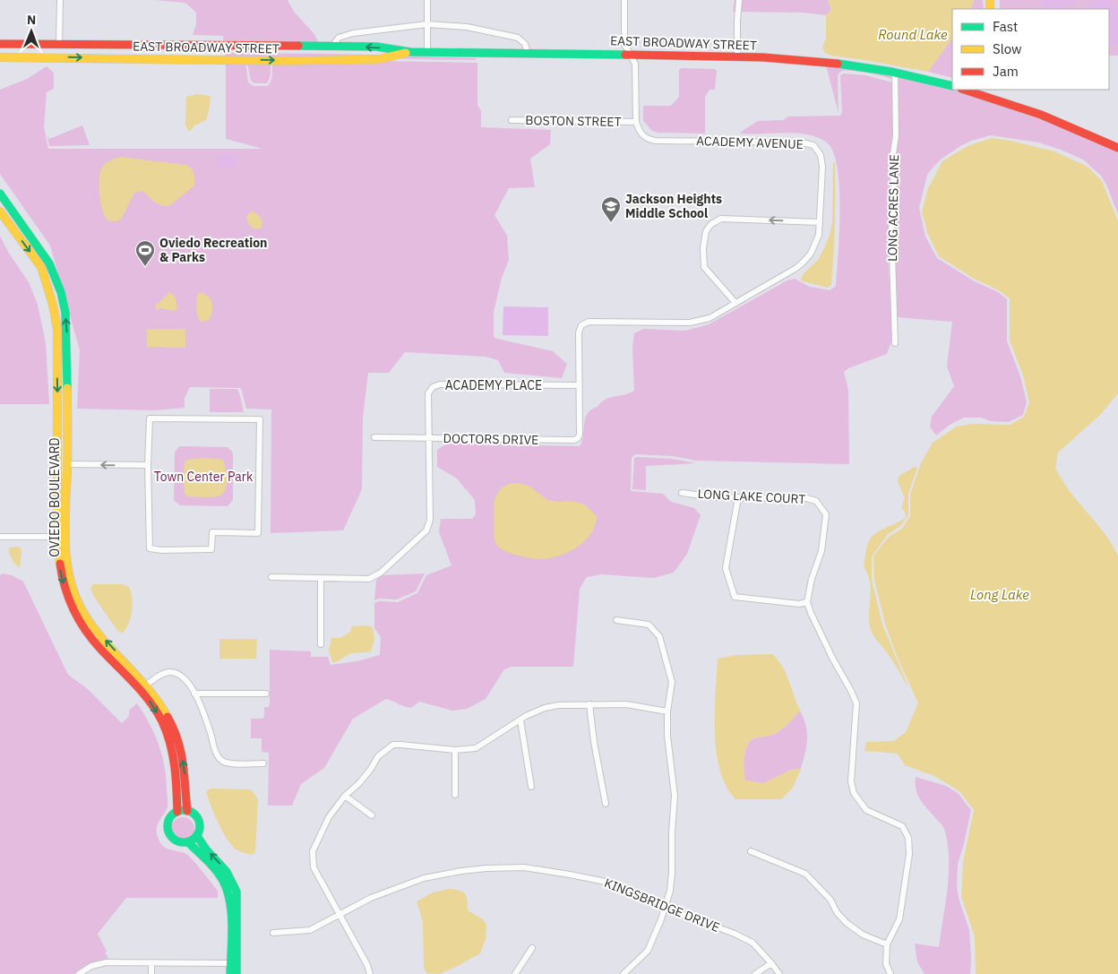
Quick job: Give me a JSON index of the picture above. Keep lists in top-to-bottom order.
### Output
{
  "streets": {
    "main road": ["EAST BROADWAY STREET", "OVIEDO BOULEVARD"],
    "street": [
      "BOSTON STREET",
      "ACADEMY AVENUE",
      "LONG ACRES LANE",
      "ACADEMY PLACE",
      "DOCTORS DRIVE",
      "LONG LAKE COURT",
      "KINGSBRIDGE DRIVE"
    ]
  },
  "crossings": [
    ["EAST BROADWAY STREET", "LONG ACRES LANE"],
    ["BOSTON STREET", "ACADEMY AVENUE"],
    ["ACADEMY AVENUE", "ACADEMY PLACE"],
    ["ACADEMY AVENUE", "DOCTORS DRIVE"],
    ["ACADEMY PLACE", "DOCTORS DRIVE"]
  ],
  "water": ["Round Lake", "Long Lake"],
  "parks": ["Town Center Park"],
  "places": {
    "school or university": ["Jackson Heights Middle School"],
    "sports": ["Oviedo Recreation & Parks"]
  },
  "legend": ["Fast", "Slow", "Jam"],
  "north": "top"
}
